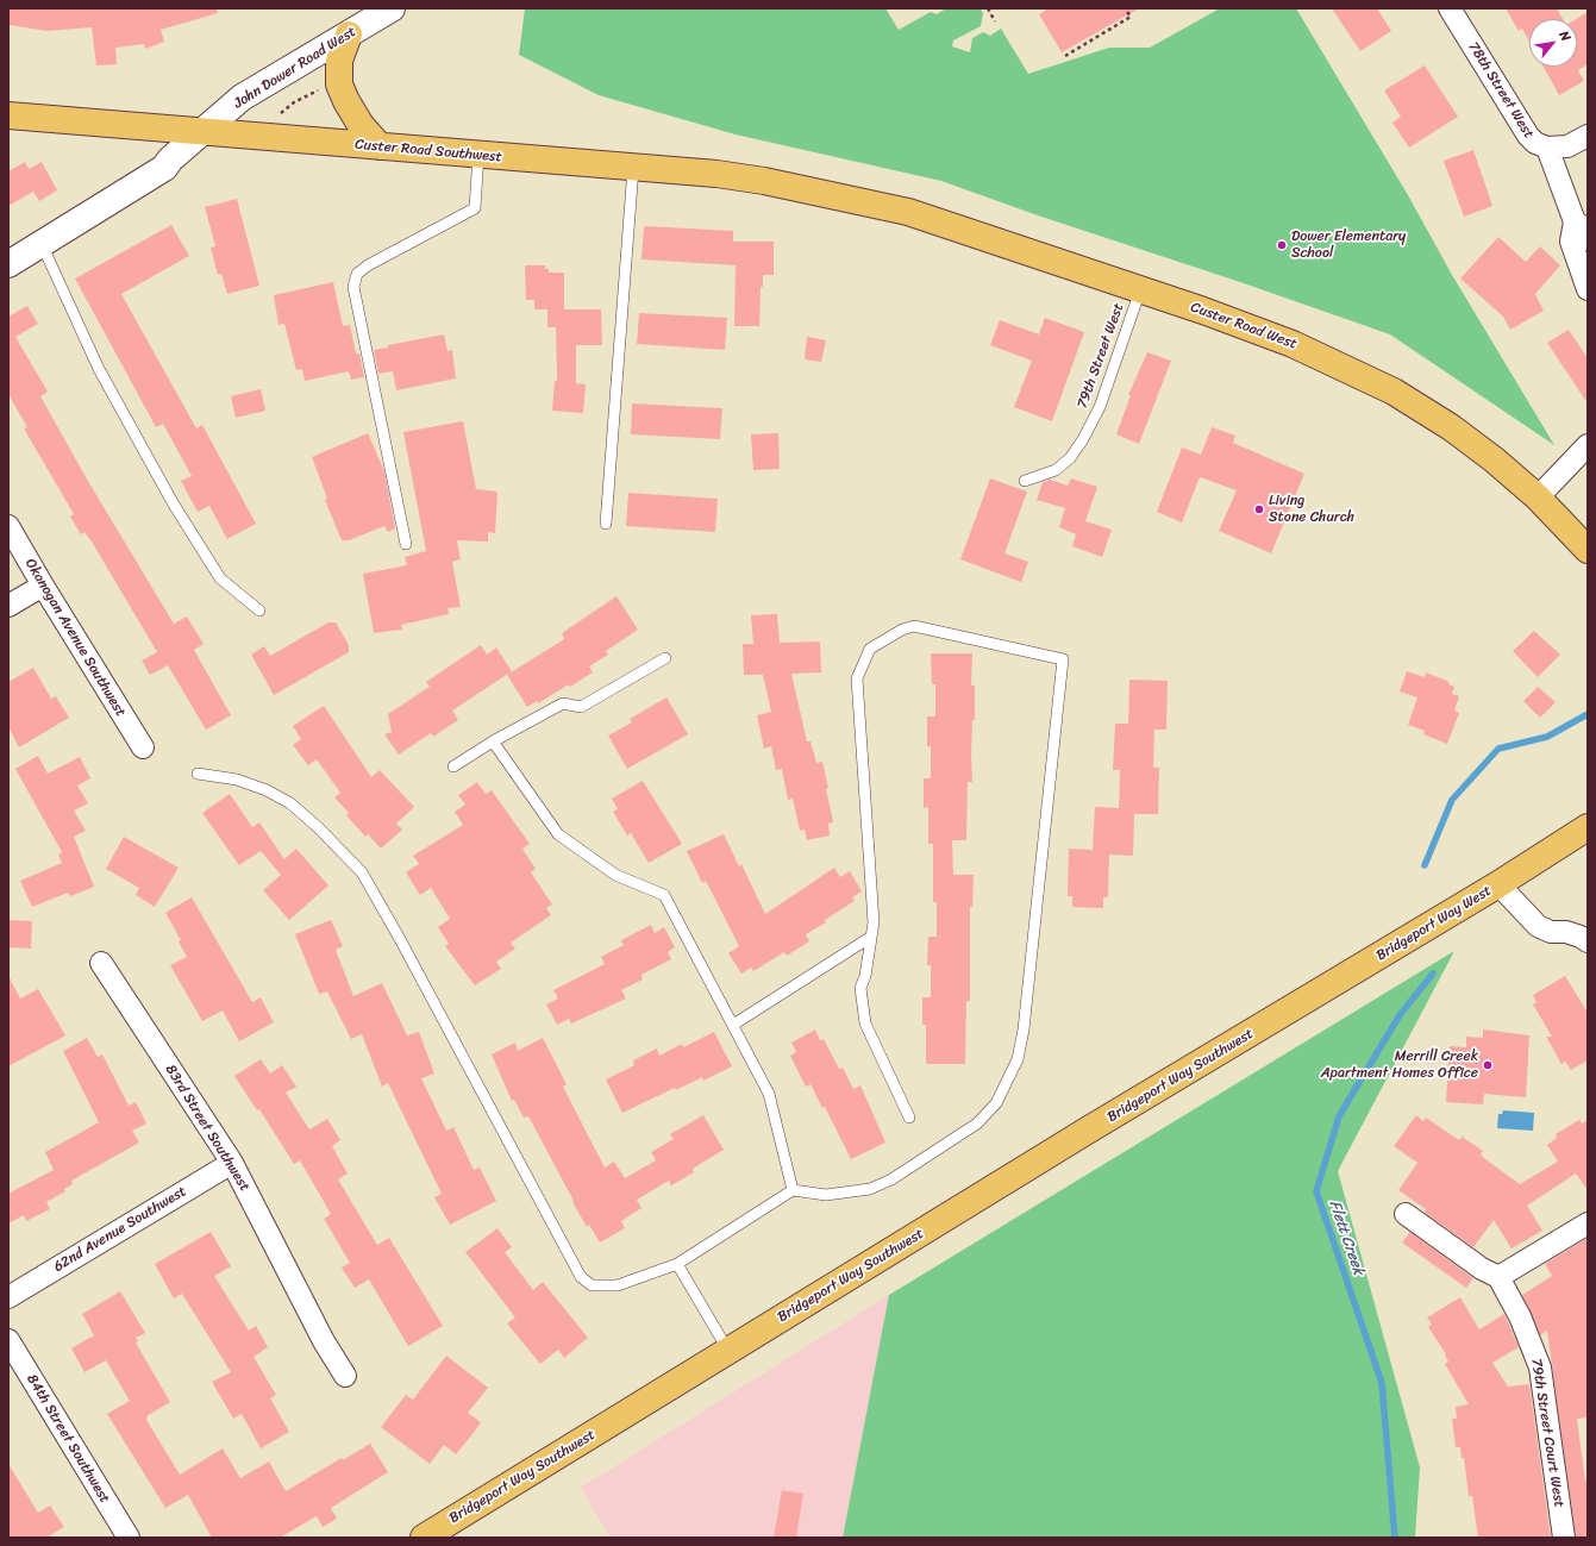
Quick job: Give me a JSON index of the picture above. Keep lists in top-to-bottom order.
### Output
{
  "streets": {
    "main road": [
      "Custer Road Southwest",
      "Custer Road West",
      "Bridgeport Way West",
      "Bridgeport Way Southwest"
    ],
    "street": [
      "John Dower Road West",
      "78th Street West",
      "Okanogan Avenue Southwest",
      "83rd Street Southwest",
      "62nd Avenue Southwest",
      "79th Street Court West",
      "84th Street Southwest"
    ],
    "lane": ["79th Street West"]
  },
  "crossings": [
    ["John Dower Road West", "Custer Road Southwest"],
    ["Custer Road Southwest", "Custer Road West"],
    ["Custer Road West", "79th Street West"],
    ["Bridgeport Way West", "Bridgeport Way Southwest"],
    ["83rd Street Southwest", "62nd Avenue Southwest"]
  ],
  "water": ["Flett Creek"],
  "places": ["Dower Elementary School", "Living Stone Church", "Merrill Creek Apartment Homes Office"],
  "north": "top right"
}
